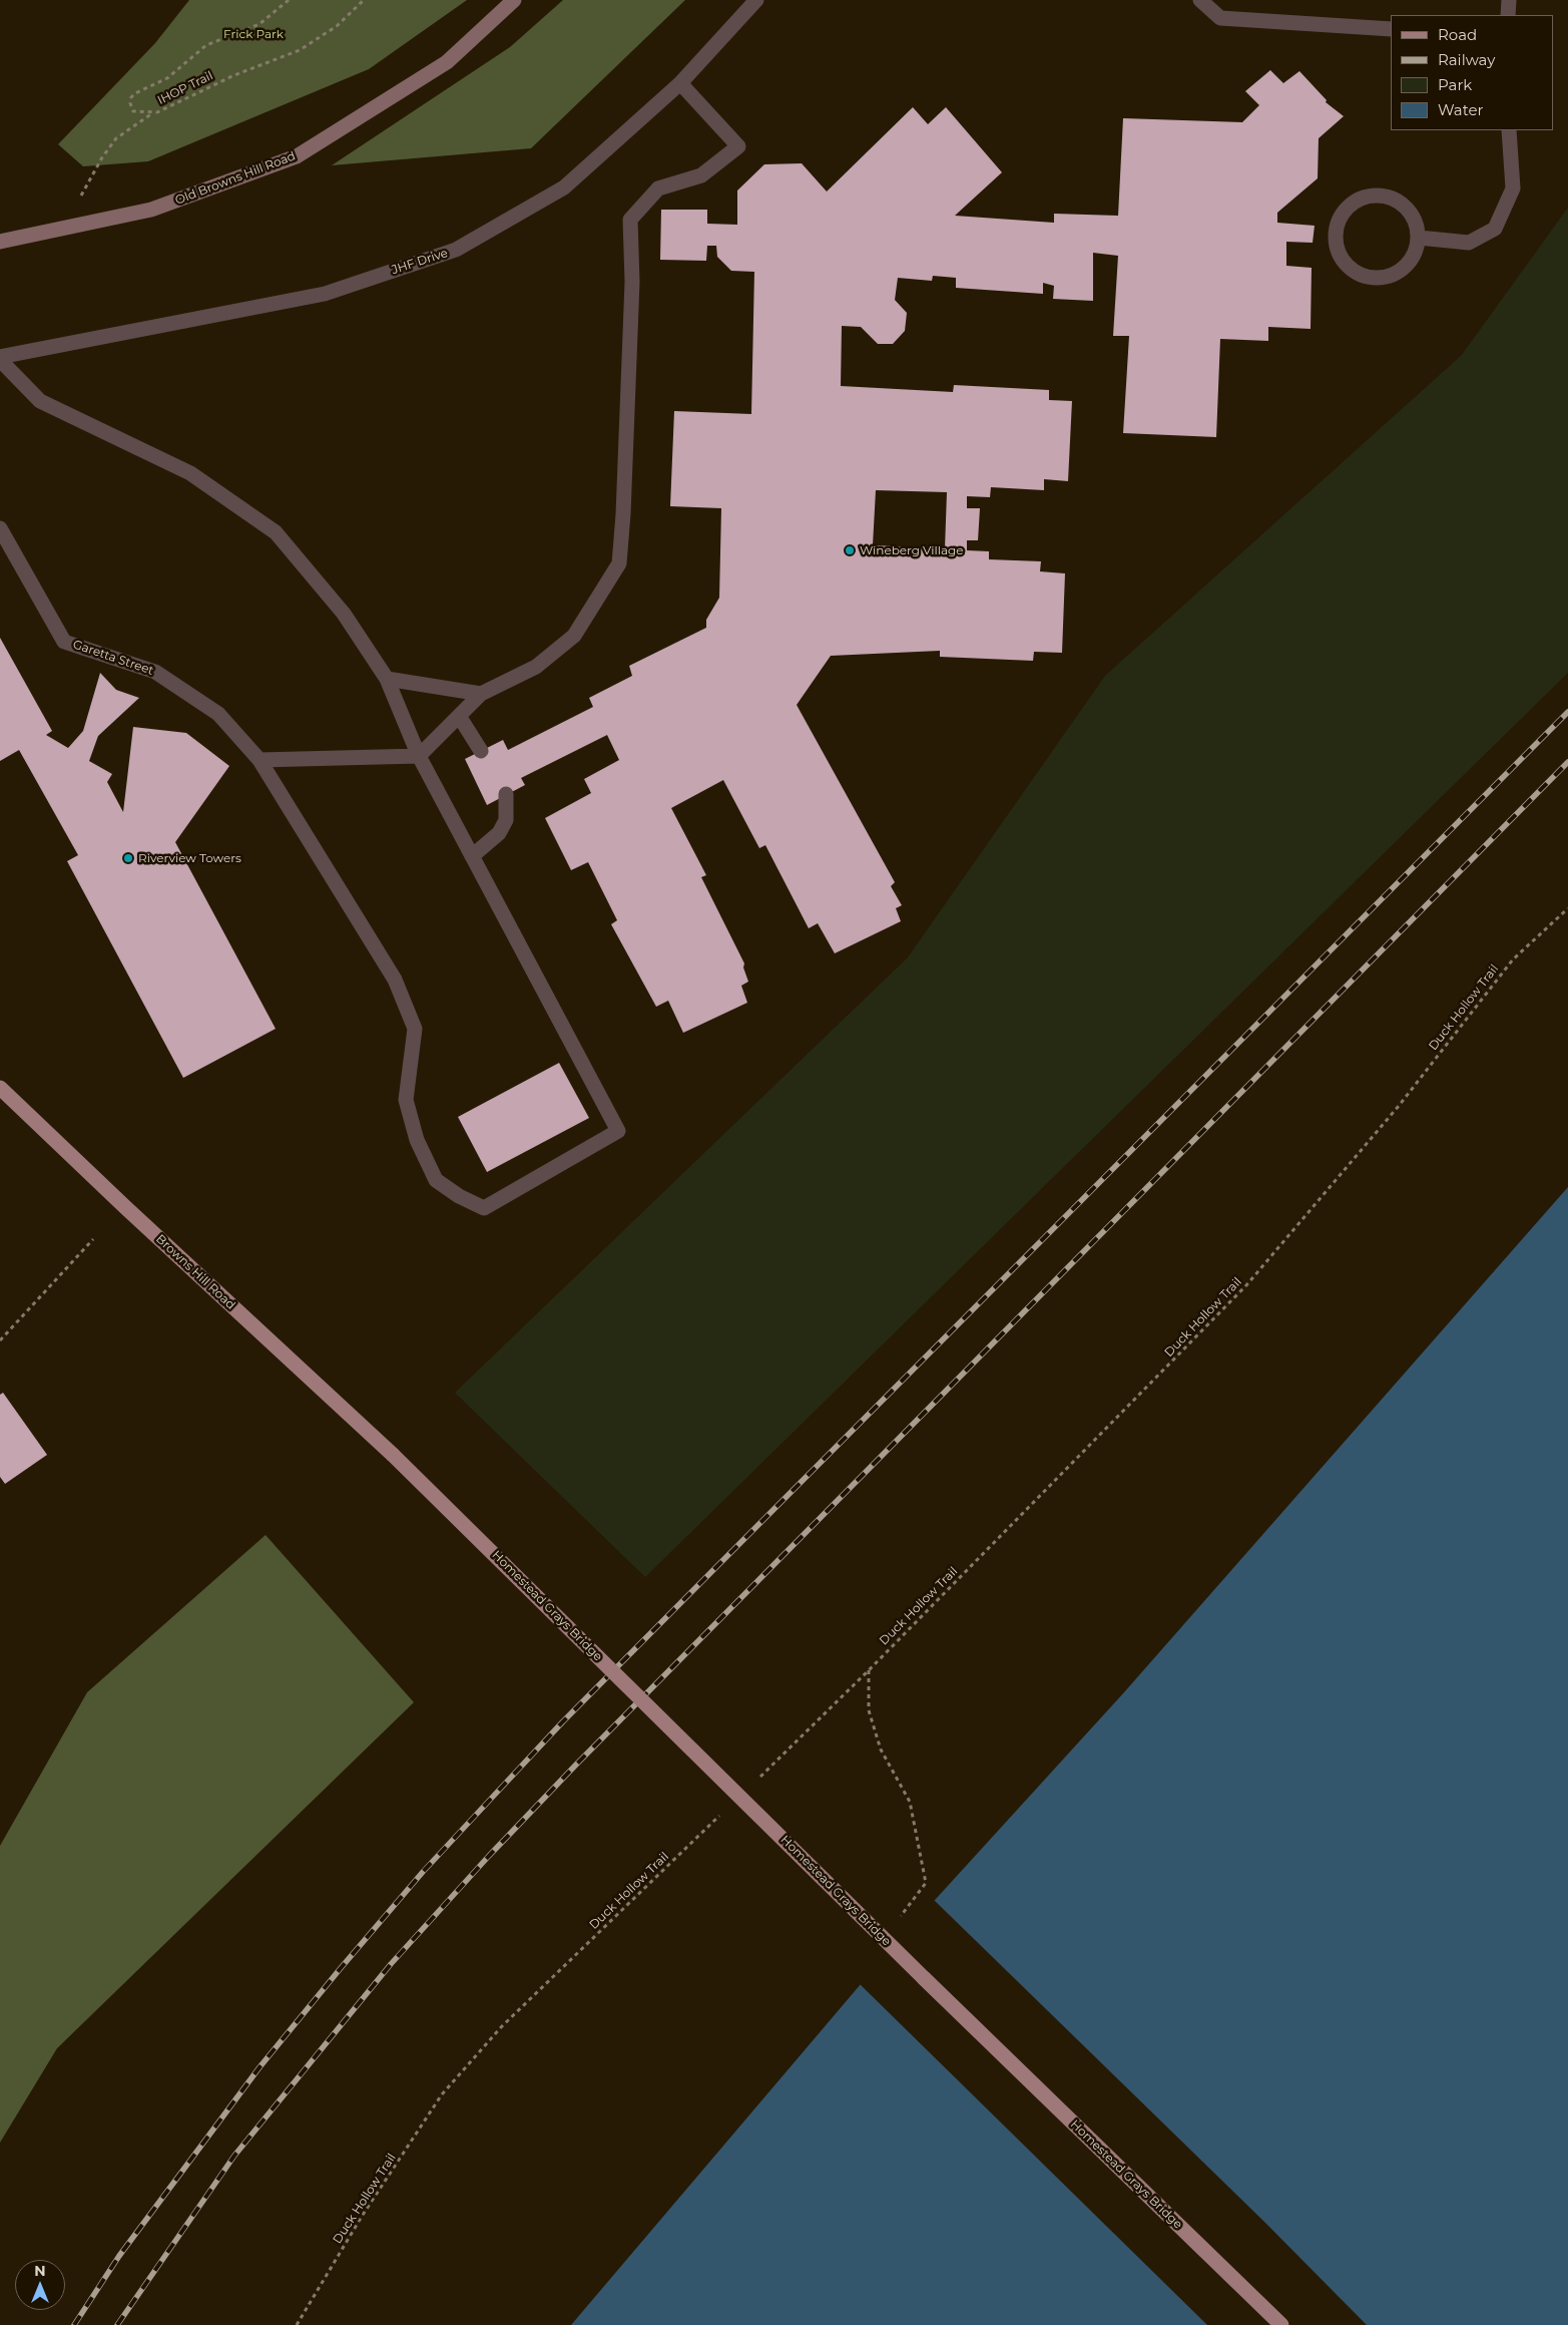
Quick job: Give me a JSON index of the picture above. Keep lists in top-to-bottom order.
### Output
{
  "streets": {
    "main road": ["Browns Hill Road", "Homestead Grays Bridge"],
    "street": ["Old Browns Hill Road"],
    "lane": ["JHF Drive", "Garetta Street"],
    "path": ["IHOP Trail", "Duck Hollow Trail"]
  },
  "crossings": [
    ["Browns Hill Road", "Homestead Grays Bridge"]
  ],
  "parks": ["Frick Park"],
  "places": ["Wineberg Village", "Riverview Towers"],
  "legend": [
    "Road",
    "Railway",
    "Park",
    "Water"
  ],
  "north": "top"
}
